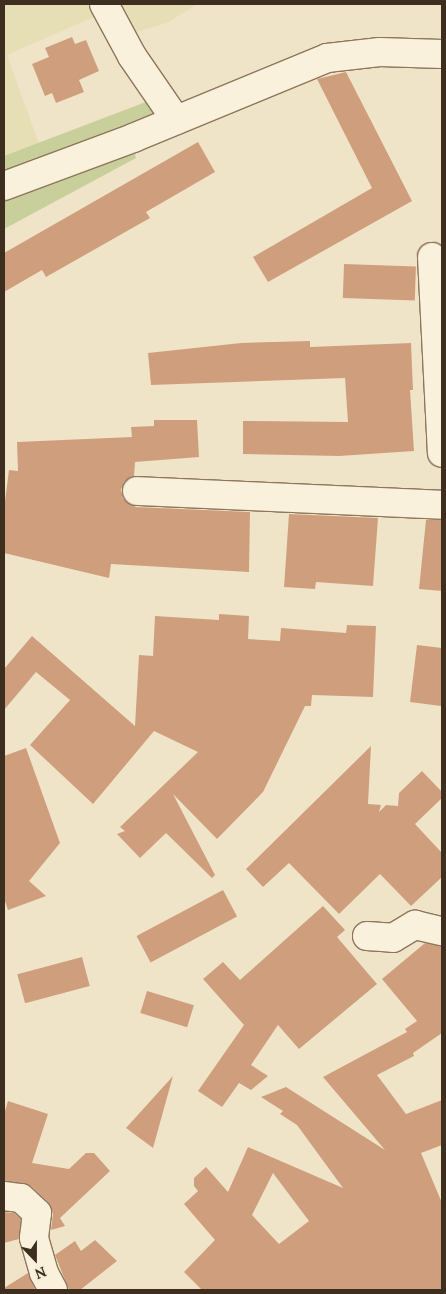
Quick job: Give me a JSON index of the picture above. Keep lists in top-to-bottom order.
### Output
{
  "north": "bottom"
}
